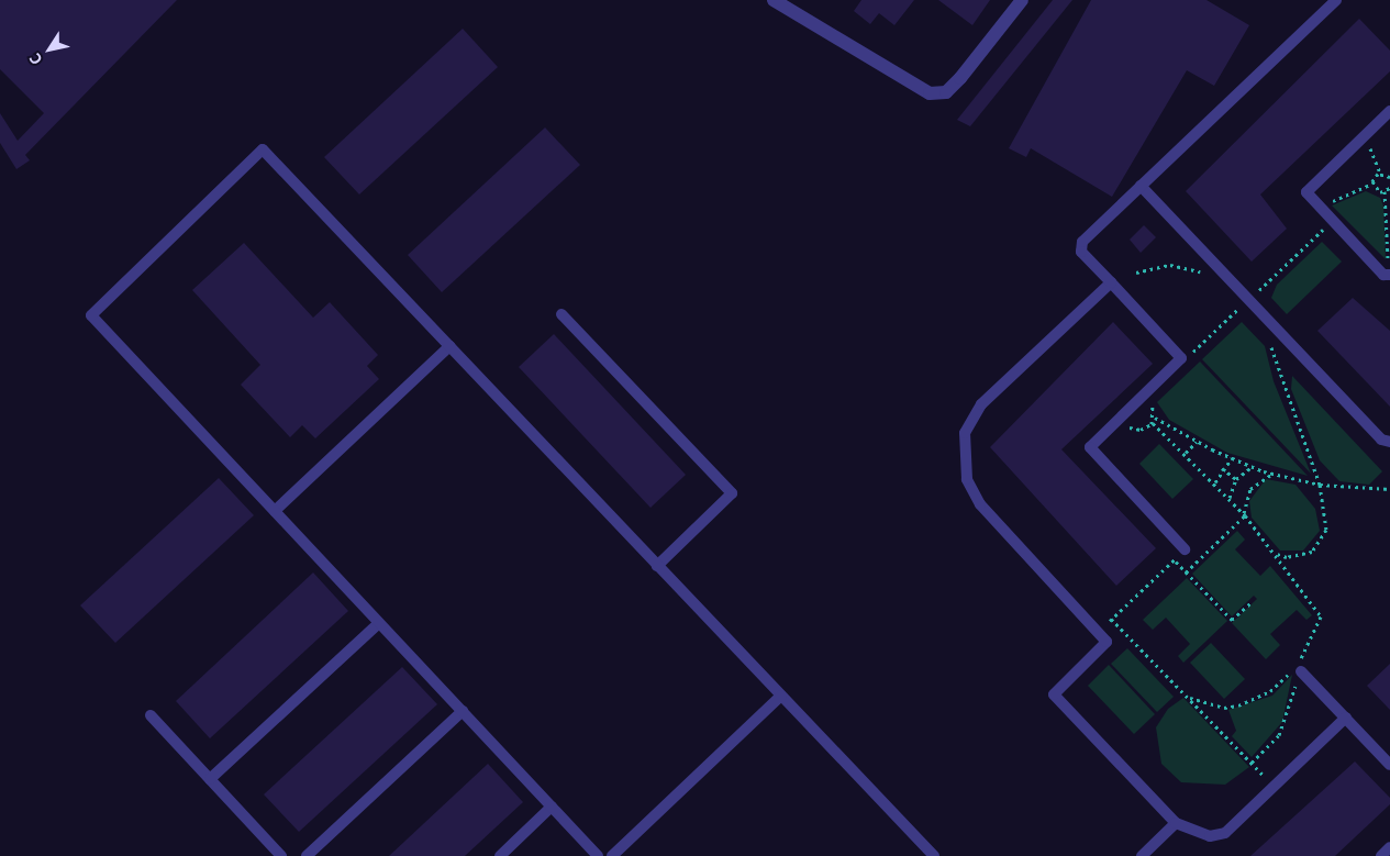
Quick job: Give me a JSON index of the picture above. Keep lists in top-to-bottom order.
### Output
{
  "north": "bottom left"
}
